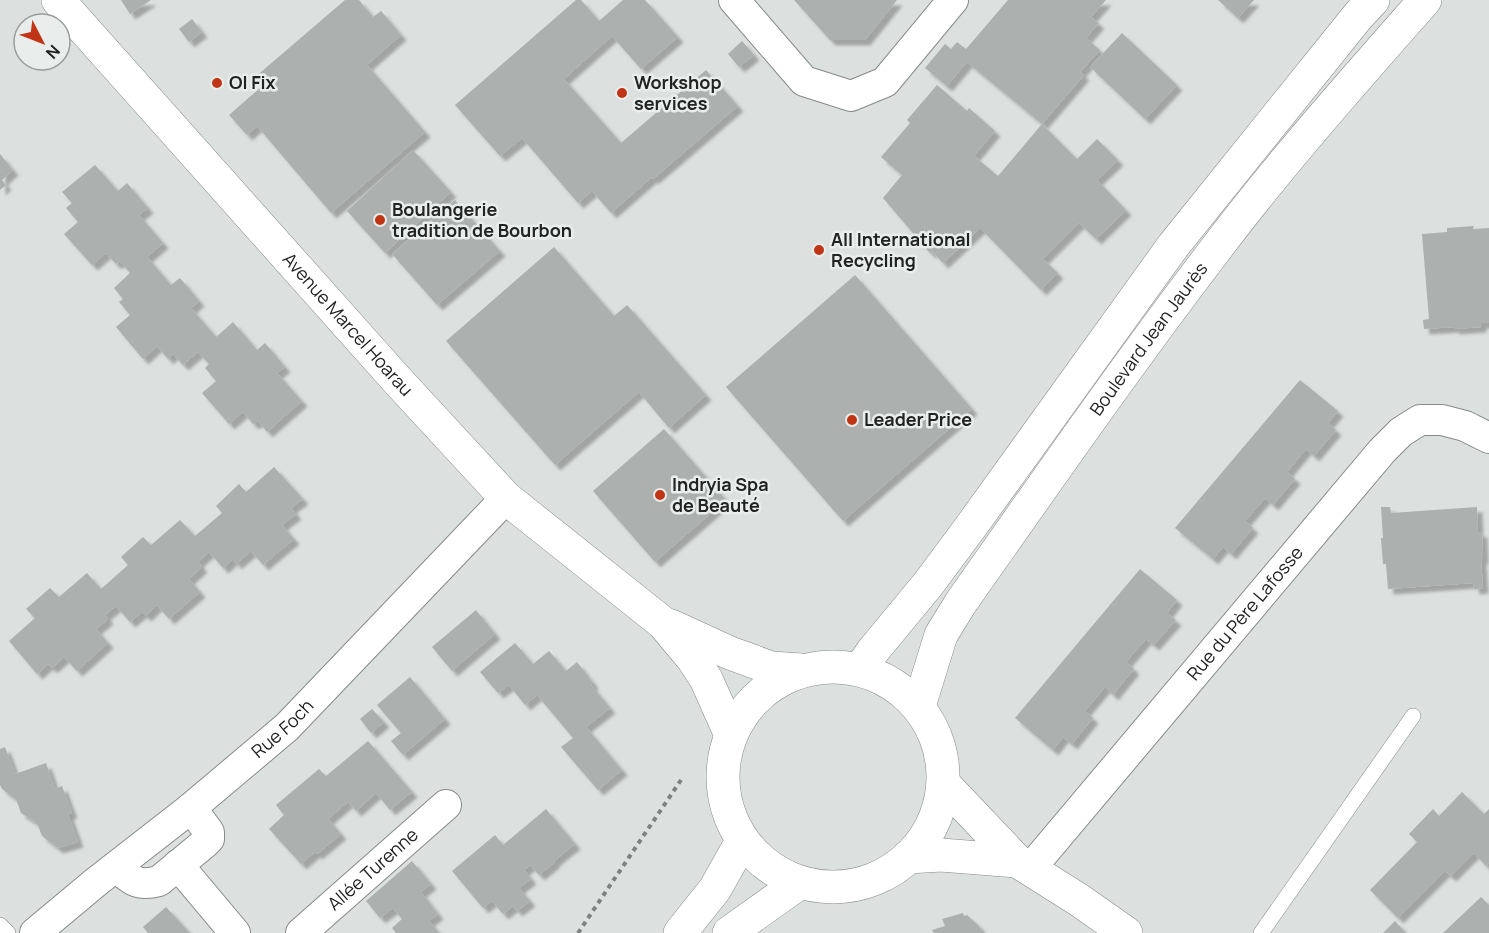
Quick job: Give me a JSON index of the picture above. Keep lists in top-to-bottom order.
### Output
{
  "streets": {
    "main road": ["Avenue Marcel Hoarau", "Boulevard Jean Jaurès"],
    "street": ["Rue du Père Lafosse", "Rue Foch", "Allée Turenne"]
  },
  "crossings": [
    ["Avenue Marcel Hoarau", "Rue Foch"]
  ],
  "places": [
    "OI Fix",
    "Workshop services",
    "Boulangerie tradition de Bourbon",
    "All International Recycling",
    "Leader Price",
    "Indryia Spa de Beauté"
  ],
  "north": "bottom right"
}
